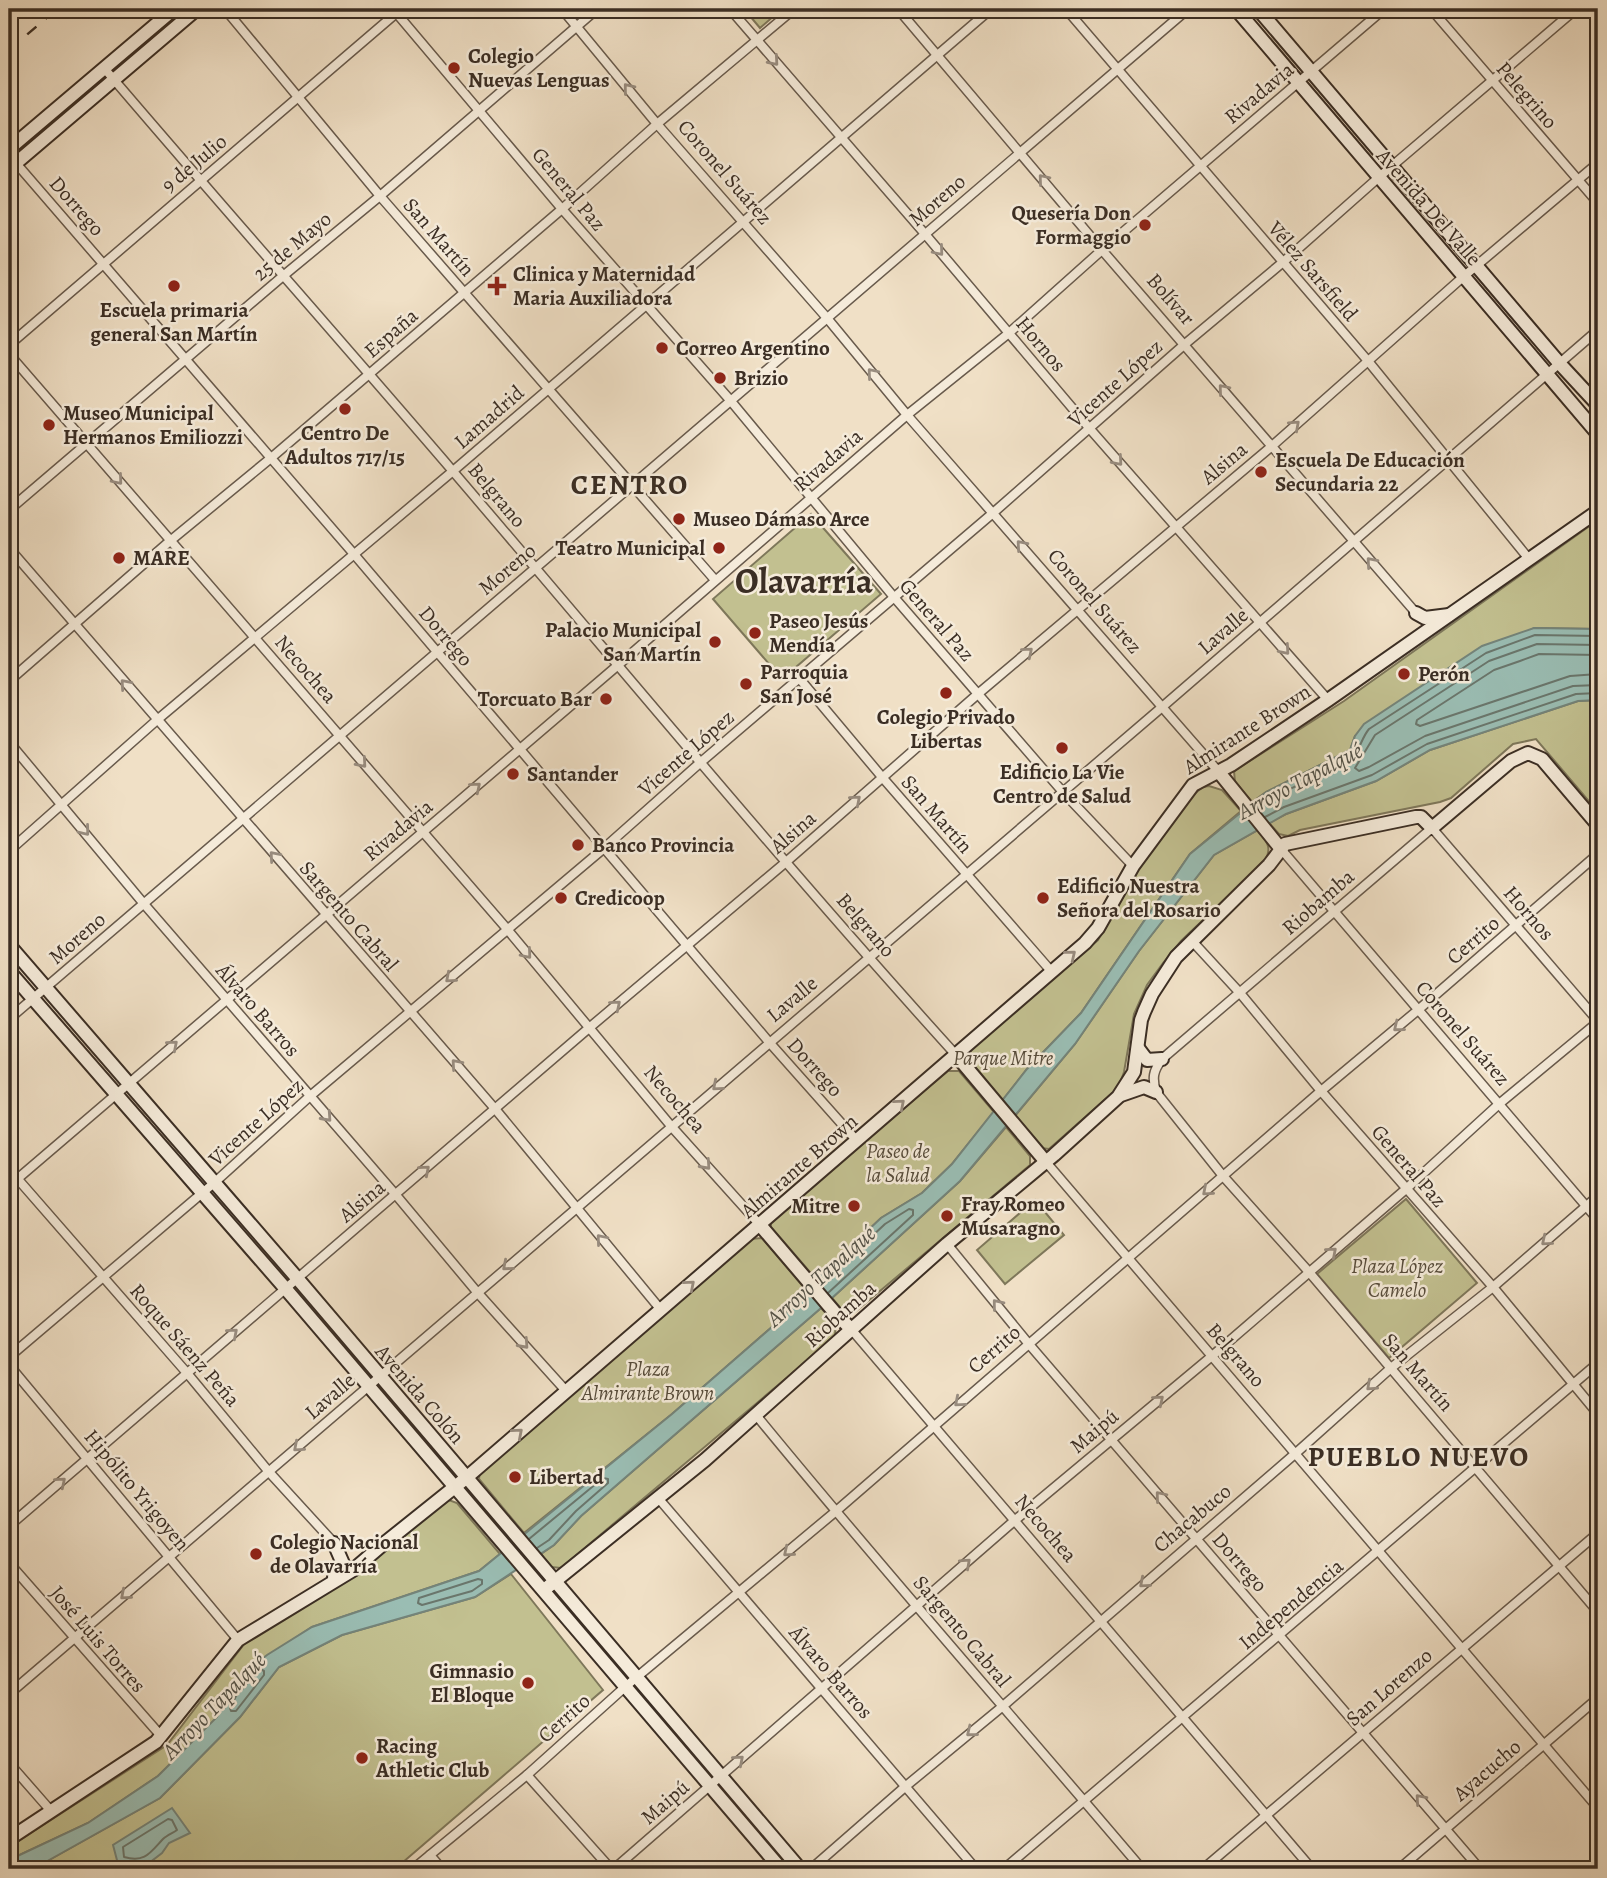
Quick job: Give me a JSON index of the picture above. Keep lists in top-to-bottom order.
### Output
{
  "streets": {
    "street": [
      "Rivadavia",
      "Pelegrino",
      "9 de Julio",
      "Coronel Suárez",
      "General Paz",
      "Moreno",
      "Dorrego",
      "Avenida Del Valle",
      "San Martín",
      "25 de Mayo",
      "Vélez Sarsfield",
      "Bolívar",
      "España",
      "Hornos",
      "Vicente López",
      "Lamadrid",
      "Alsina",
      "Belgrano",
      "Lavalle",
      "Necochea",
      "Almirante Brown",
      "Riobamba",
      "Sargento Cabral",
      "Cerrito",
      "Álvaro Barros",
      "Roque Sáenz Peña",
      "Avenida Colón",
      "Maipú",
      "Hipólito Yrigoyen",
      "Chacabuco",
      "Independencia",
      "José Luis Torres",
      "San Lorenzo",
      "Ayacucho"
    ]
  },
  "crossings": [
    ["Rivadavia", "Coronel Suárez"],
    ["Rivadavia", "General Paz"],
    ["Rivadavia", "Dorrego"],
    ["Rivadavia", "Avenida Del Valle"],
    ["Rivadavia", "San Martín"],
    ["Rivadavia", "Vélez Sarsfield"],
    ["Rivadavia", "Bolívar"],
    ["Rivadavia", "Hornos"],
    ["Rivadavia", "Belgrano"],
    ["Rivadavia", "Necochea"],
    ["Rivadavia", "Sargento Cabral"],
    ["Rivadavia", "Álvaro Barros"],
    ["Rivadavia", "Roque Sáenz Peña"],
    ["Rivadavia", "Avenida Colón"],
    ["Pelegrino", "Vicente López"],
    ["Pelegrino", "Alsina"],
    ["9 de Julio", "General Paz"],
    ["9 de Julio", "Dorrego"],
    ["9 de Julio", "San Martín"],
    ["9 de Julio", "Belgrano"],
    ["Coronel Suárez", "Moreno"],
    ["Coronel Suárez", "25 de Mayo"],
    ["Coronel Suárez", "España"],
    ["Coronel Suárez", "Vicente López"],
    ["Coronel Suárez", "Lamadrid"],
    ["Coronel Suárez", "Alsina"],
    ["Coronel Suárez", "Lavalle"],
    ["Coronel Suárez", "Almirante Brown"],
    ["Coronel Suárez", "Riobamba"],
    ["Coronel Suárez", "Cerrito"],
    ["Coronel Suárez", "Maipú"],
    ["Coronel Suárez", "Chacabuco"],
    ["General Paz", "Moreno"],
    ["General Paz", "25 de Mayo"],
    ["General Paz", "España"],
    ["General Paz", "Vicente López"],
    ["General Paz", "Lamadrid"],
    ["General Paz", "Alsina"],
    ["General Paz", "Lavalle"],
    ["General Paz", "Almirante Brown"],
    ["General Paz", "Riobamba"],
    ["General Paz", "Cerrito"],
    ["General Paz", "Maipú"],
    ["General Paz", "Chacabuco"],
    ["General Paz", "Independencia"],
    ["Moreno", "Dorrego"],
    ["Moreno", "San Martín"],
    ["Moreno", "Vélez Sarsfield"],
    ["Moreno", "Bolívar"],
    ["Moreno", "Hornos"],
    ["Moreno", "Belgrano"],
    ["Moreno", "Necochea"],
    ["Moreno", "Sargento Cabral"],
    ["Moreno", "Álvaro Barros"],
    ["Moreno", "Avenida Colón"],
    ["Dorrego", "25 de Mayo"],
    ["Dorrego", "España"],
    ["Dorrego", "Vicente López"],
    ["Dorrego", "Lamadrid"],
    ["Dorrego", "Alsina"],
    ["Dorrego", "Lavalle"],
    ["Dorrego", "Almirante Brown"],
    ["Dorrego", "Riobamba"],
    ["Dorrego", "Cerrito"],
    ["Dorrego", "Maipú"],
    ["Dorrego", "Chacabuco"],
    ["Dorrego", "Independencia"],
    ["Dorrego", "San Lorenzo"],
    ["Dorrego", "Ayacucho"],
    ["Avenida Del Valle", "Vicente López"],
    ["Avenida Del Valle", "Alsina"],
    ["Avenida Del Valle", "Lavalle"],
    ["San Martín", "25 de Mayo"],
    ["San Martín", "España"],
    ["San Martín", "Vicente López"],
    ["San Martín", "Lamadrid"],
    ["San Martín", "Alsina"],
    ["San Martín", "Lavalle"],
    ["San Martín", "Almirante Brown"],
    ["San Martín", "Cerrito"],
    ["San Martín", "Maipú"],
    ["San Martín", "Chacabuco"],
    ["San Martín", "Independencia"],
    ["San Martín", "San Lorenzo"],
    ["25 de Mayo", "Belgrano"],
    ["25 de Mayo", "Necochea"],
    ["Vélez Sarsfield", "Vicente López"],
    ["Vélez Sarsfield", "Alsina"],
    ["Vélez Sarsfield", "Lavalle"],
    ["Vélez Sarsfield", "Almirante Brown"],
    ["Bolívar", "Vicente López"],
    ["Bolívar", "Lamadrid"],
    ["Bolívar", "Alsina"],
    ["Bolívar", "Lavalle"],
    ["España", "Hornos"],
    ["España", "Belgrano"],
    ["España", "Necochea"],
    ["España", "Sargento Cabral"],
    ["Hornos", "Vicente López"],
    ["Hornos", "Lamadrid"],
    ["Hornos", "Alsina"],
    ["Hornos", "Lavalle"],
    ["Hornos", "Almirante Brown"],
    ["Hornos", "Riobamba"],
    ["Hornos", "Cerrito"],
    ["Hornos", "Maipú"],
    ["Vicente López", "Belgrano"],
    ["Vicente López", "Necochea"],
    ["Vicente López", "Sargento Cabral"],
    ["Vicente López", "Álvaro Barros"],
    ["Vicente López", "Roque Sáenz Peña"],
    ["Vicente López", "Avenida Colón"],
    ["Lamadrid", "Belgrano"],
    ["Lamadrid", "Necochea"],
    ["Lamadrid", "Sargento Cabral"],
    ["Lamadrid", "Álvaro Barros"],
    ["Alsina", "Belgrano"],
    ["Alsina", "Necochea"],
    ["Alsina", "Sargento Cabral"],
    ["Alsina", "Álvaro Barros"],
    ["Alsina", "Roque Sáenz Peña"],
    ["Alsina", "Avenida Colón"],
    ["Alsina", "Hipólito Yrigoyen"],
    ["Belgrano", "Lavalle"],
    ["Belgrano", "Almirante Brown"],
    ["Belgrano", "Riobamba"],
    ["Belgrano", "Cerrito"],
    ["Belgrano", "Maipú"],
    ["Belgrano", "Chacabuco"],
    ["Belgrano", "Independencia"],
    ["Belgrano", "San Lorenzo"],
    ["Belgrano", "Ayacucho"],
    ["Lavalle", "Necochea"],
    ["Lavalle", "Sargento Cabral"],
    ["Lavalle", "Álvaro Barros"],
    ["Lavalle", "Roque Sáenz Peña"],
    ["Lavalle", "Avenida Colón"],
    ["Lavalle", "Hipólito Yrigoyen"],
    ["Lavalle", "José Luis Torres"],
    ["Necochea", "Almirante Brown"],
    ["Necochea", "Riobamba"],
    ["Necochea", "Cerrito"],
    ["Necochea", "Maipú"],
    ["Necochea", "Chacabuco"],
    ["Necochea", "Independencia"],
    ["Necochea", "San Lorenzo"],
    ["Almirante Brown", "Sargento Cabral"],
    ["Almirante Brown", "Álvaro Barros"],
    ["Almirante Brown", "Avenida Colón"],
    ["Almirante Brown", "Hipólito Yrigoyen"],
    ["Almirante Brown", "José Luis Torres"],
    ["Riobamba", "Sargento Cabral"],
    ["Riobamba", "Álvaro Barros"],
    ["Riobamba", "Avenida Colón"],
    ["Sargento Cabral", "Cerrito"],
    ["Sargento Cabral", "Maipú"],
    ["Sargento Cabral", "Chacabuco"],
    ["Sargento Cabral", "Independencia"],
    ["Cerrito", "Álvaro Barros"],
    ["Cerrito", "Avenida Colón"],
    ["Álvaro Barros", "Maipú"],
    ["Álvaro Barros", "Chacabuco"],
    ["Avenida Colón", "Maipú"]
  ],
  "one_way": [
    "Bolívar",
    "Hornos",
    "Alsina",
    "Maipú",
    "Chacabuco"
  ],
  "districts": ["CENTRO", "Olavarría", "PUEBLO NUEVO"],
  "water": ["Arroyo Tapalqué"],
  "parks": [
    "Parque Mitre",
    "Paseo de la Salud",
    "Plaza López Camelo",
    "Plaza Almirante Brown"
  ],
  "places": {
    "other": [
      "Colegio Nuevas Lenguas",
      "Quesería Don Formaggio",
      "Escuela primaria general San Martín",
      "Correo Argentino",
      "Brizio",
      "Centro De Adultos 717/15",
      "Museo Municipal Hermanos Emiliozzi",
      "Escuela De Educación Secundaria 22",
      "Museo Dámaso Arce",
      "Teatro Municipal",
      "MARE",
      "Paseo Jesús Mendía",
      "Palacio Municipal San Martín",
      "Perón",
      "Parroquia San José",
      "Colegio Privado Libertas",
      "Torcuato Bar",
      "Edificio La Vie Centro de Salud",
      "Santander",
      "Banco Provincia",
      "Credicoop",
      "Edificio Nuestra Señora del Rosario",
      "Mitre",
      "Fray Romeo Musaragno",
      "Libertad",
      "Colegio Nacional de Olavarría",
      "Gimnasio El Bloque",
      "Racing Athletic Club"
    ],
    "health": ["Clinica y Maternidad Maria Auxiliadora"]
  }
}
